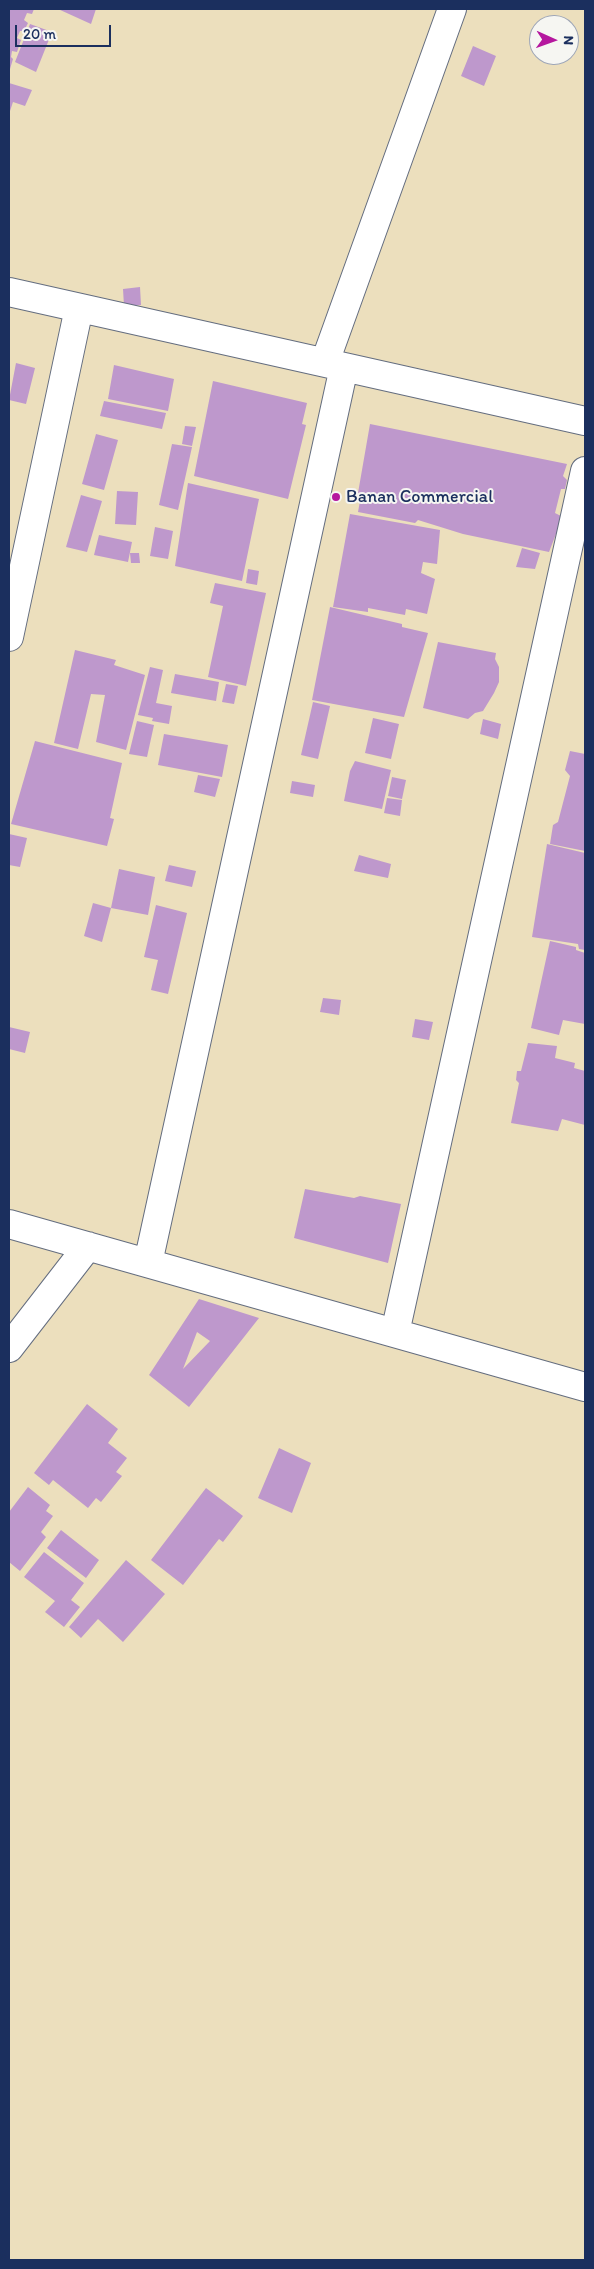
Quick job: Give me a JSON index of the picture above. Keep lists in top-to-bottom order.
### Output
{
  "places": ["Banan Commercial"],
  "scale_bar": "20 m",
  "north": "right"
}
